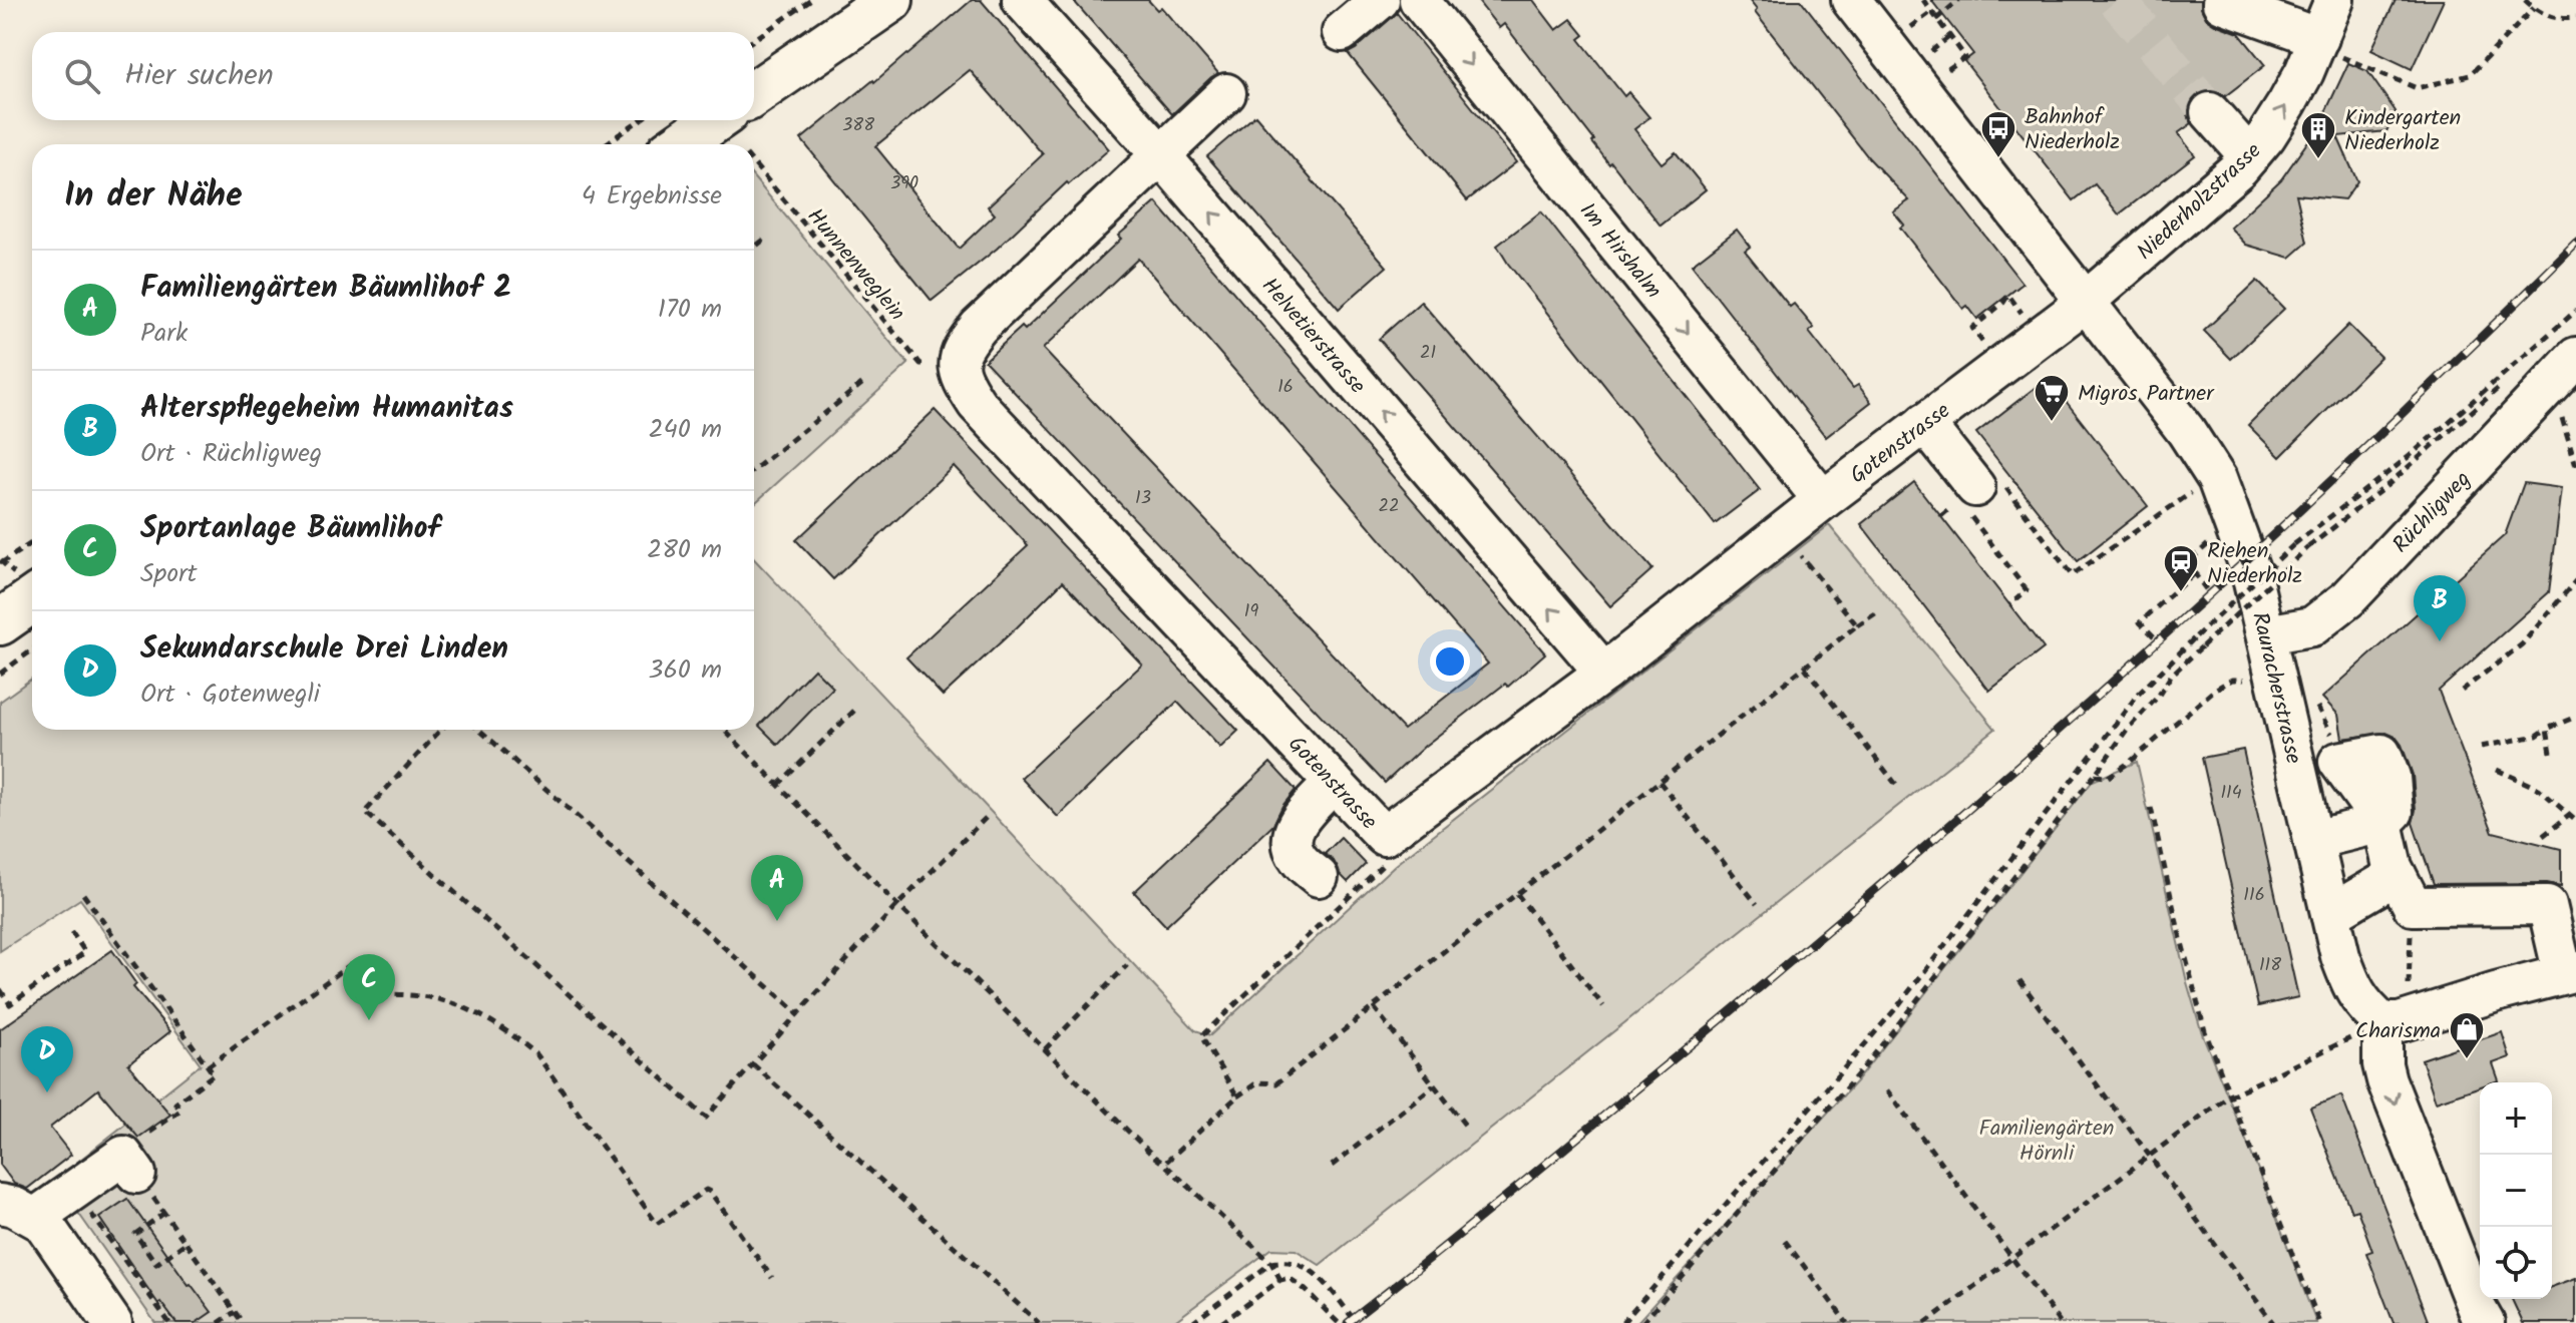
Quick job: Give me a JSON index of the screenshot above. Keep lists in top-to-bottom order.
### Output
{
  "streets": {
    "street": [
      "Niederholzstrasse",
      "Im Hirshalm",
      "Helvetierstrasse",
      "Gotenstrasse",
      "Rüchligweg",
      "Rauracherstrasse"
    ],
    "path": ["Hunnenweglein"]
  },
  "crossings": [
    ["Niederholzstrasse", "Gotenstrasse"],
    ["Niederholzstrasse", "Rauracherstrasse"],
    ["Im Hirshalm", "Gotenstrasse"],
    ["Hunnenweglein", "Gotenstrasse"],
    ["Helvetierstrasse", "Gotenstrasse"],
    ["Gotenstrasse", "Rauracherstrasse"],
    ["Rüchligweg", "Rauracherstrasse"]
  ],
  "one_way": ["Im Hirshalm", "Helvetierstrasse"],
  "parks": ["Familiengärten Hörnli"],
  "places": {
    "bus stop": ["Bahnhof Niederholz"],
    "building": ["Kindergarten Niederholz"],
    "supermarket": ["Migros Partner"],
    "station": ["Riehen Niederholz"],
    "shop": ["Charisma"]
  },
  "house_numbers": [
    "388",
    "390",
    "21",
    "16",
    "13",
    "22",
    "19",
    "114",
    "116",
    "118"
  ],
  "page": {
    "search": "Hier suchen",
    "heading": ["In der Nähe", "4 Ergebnisse"],
    "list": [
      {
        "mark": "A",
        "name": "Familiengärten Bäumlihof 2",
        "note": "Park",
        "value": "170 m"
      },
      {
        "mark": "B",
        "name": "Alterspflegeheim Humanitas",
        "note": "Ort · Rüchligweg",
        "value": "240 m"
      },
      {
        "mark": "C",
        "name": "Sportanlage Bäumlihof",
        "note": "Sport",
        "value": "280 m"
      },
      {
        "mark": "D",
        "name": "Sekundarschule Drei Linden",
        "note": "Ort · Gotenwegli",
        "value": "360 m"
      }
    ],
    "pins": [
      "B",
      "A",
      "C",
      "D"
    ],
    "map_buttons": ["+", "−"]
  }
}
